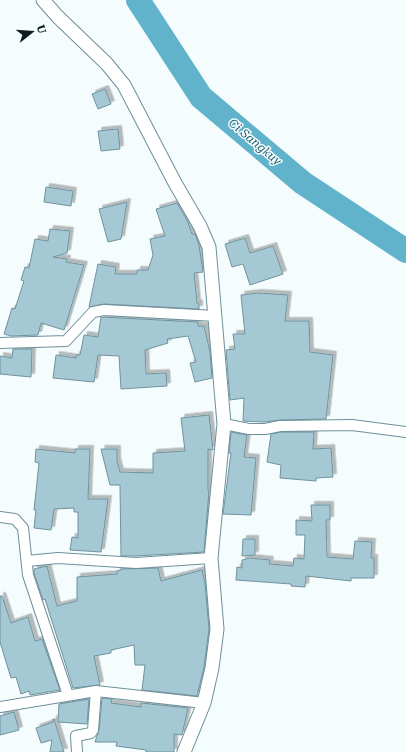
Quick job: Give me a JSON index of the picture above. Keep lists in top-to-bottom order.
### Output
{
  "water": ["Ci Sangkuy"],
  "north": "right"
}
